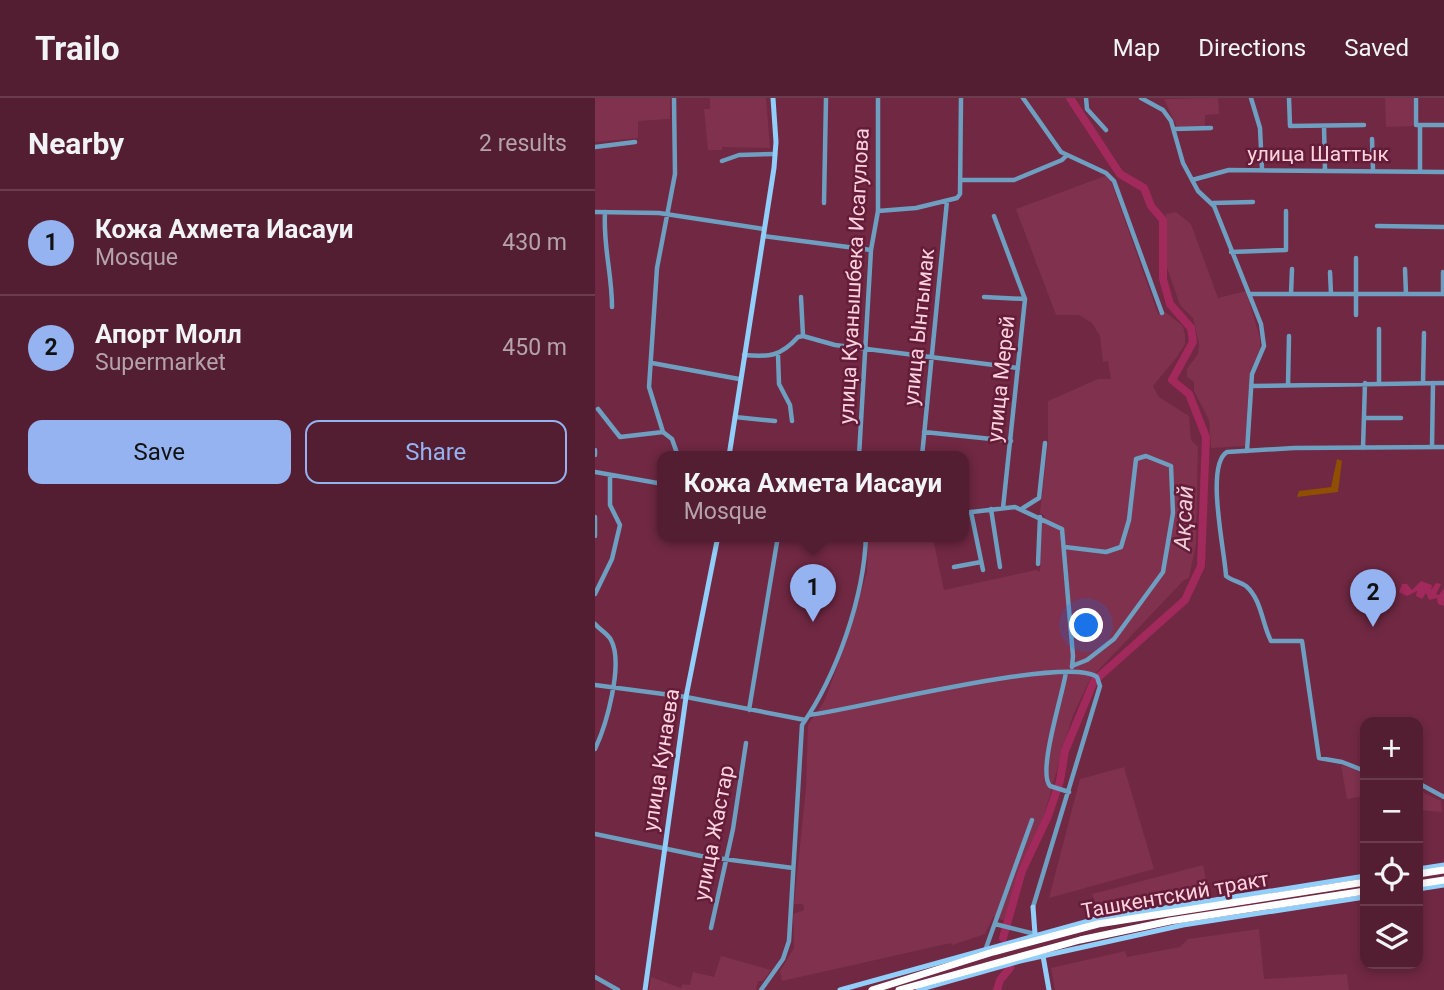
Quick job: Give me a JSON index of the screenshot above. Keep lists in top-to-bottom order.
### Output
{
  "streets": {
    "highway": ["Ташкентский тракт"],
    "main road": ["улица Кунаева"],
    "street": [
      "улица Шаттык",
      "улица Куанышбека Исагулова",
      "улица Ынтымак",
      "улица Мерей",
      "улица Жастар"
    ]
  },
  "water": ["Ақсай"],
  "page": {
    "header": "Trailo",
    "nav": ["Map", "Directions", "Saved"],
    "heading": ["Nearby", "2 results"],
    "list": [
      {
        "mark": "1",
        "name": "Кожа Ахмета Иасауи",
        "note": "Mosque",
        "value": "430 m"
      },
      {
        "mark": "2",
        "name": "Апорт Молл",
        "note": "Supermarket",
        "value": "450 m"
      }
    ],
    "buttons": ["Save", "Share"],
    "popup": ["Кожа Ахмета Иасауи", "Mosque"],
    "pins": ["1", "2"],
    "map_buttons": ["+", "−"]
  }
}
